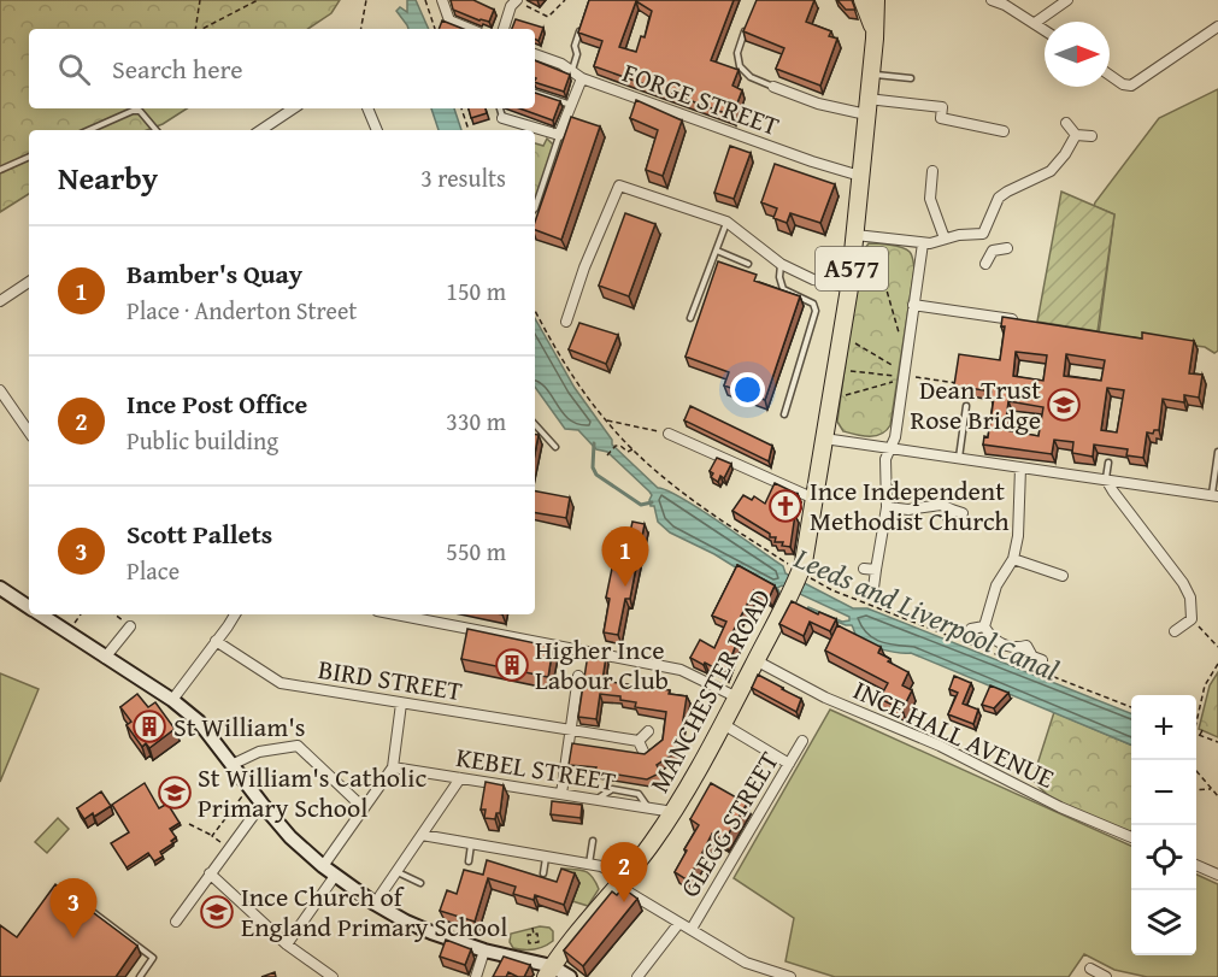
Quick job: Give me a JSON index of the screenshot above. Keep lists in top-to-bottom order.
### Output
{
  "streets": {
    "highway": ["A577", "MANCHESTER ROAD"],
    "street": [
      "FORGE STREET",
      "BIRD STREET",
      "INCE HALL AVENUE",
      "KEBEL STREET",
      "GLEGG STREET"
    ]
  },
  "crossings": [
    ["FORGE STREET", "MANCHESTER ROAD"],
    ["MANCHESTER ROAD", "INCE HALL AVENUE"],
    ["MANCHESTER ROAD", "KEBEL STREET"]
  ],
  "water": ["Leeds and Liverpool Canal"],
  "places": {
    "school or university": ["Dean Trust Rose Bridge", "St William's Catholic Primary School", "Ince Church of England Primary School"],
    "church": ["Ince Independent Methodist Church"],
    "building": ["Higher Ince Labour Club", "St William's"]
  },
  "north": "right",
  "page": {
    "search": "Search here",
    "heading": ["Nearby", "3 results"],
    "list": [
      {
        "mark": "1",
        "name": "Bamber's Quay",
        "note": "Place · Anderton Street",
        "value": "150 m"
      },
      {
        "mark": "2",
        "name": "Ince Post Office",
        "note": "Public building",
        "value": "330 m"
      },
      {
        "mark": "3",
        "name": "Scott Pallets",
        "note": "Place",
        "value": "550 m"
      }
    ],
    "pins": ["1", "2", "3"],
    "map_buttons": ["+", "−"]
  }
}
